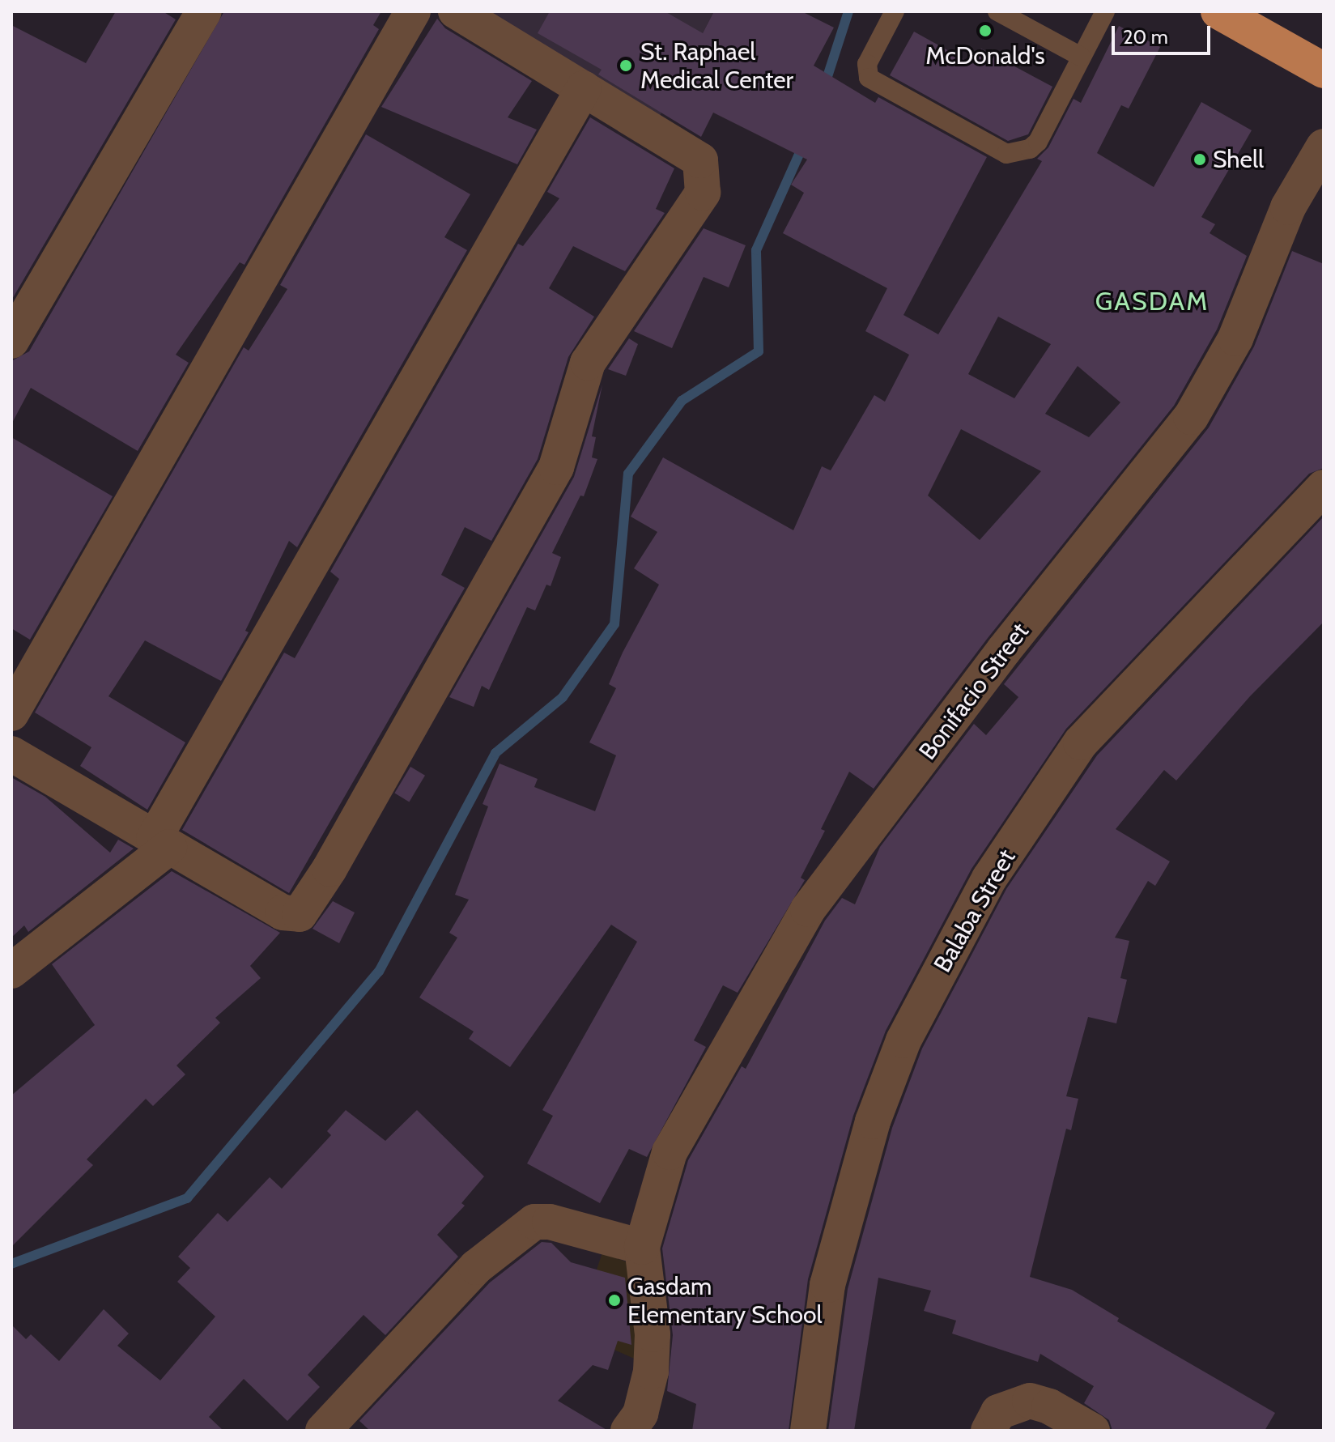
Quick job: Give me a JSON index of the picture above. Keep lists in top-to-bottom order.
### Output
{
  "streets": {
    "street": ["Bonifacio Street", "Balaba Street"]
  },
  "districts": ["GASDAM"],
  "places": [
    "McDonald's",
    "St. Raphael Medical Center",
    "Shell",
    "Gasdam Elementary School"
  ],
  "scale_bar": "20 m"
}
